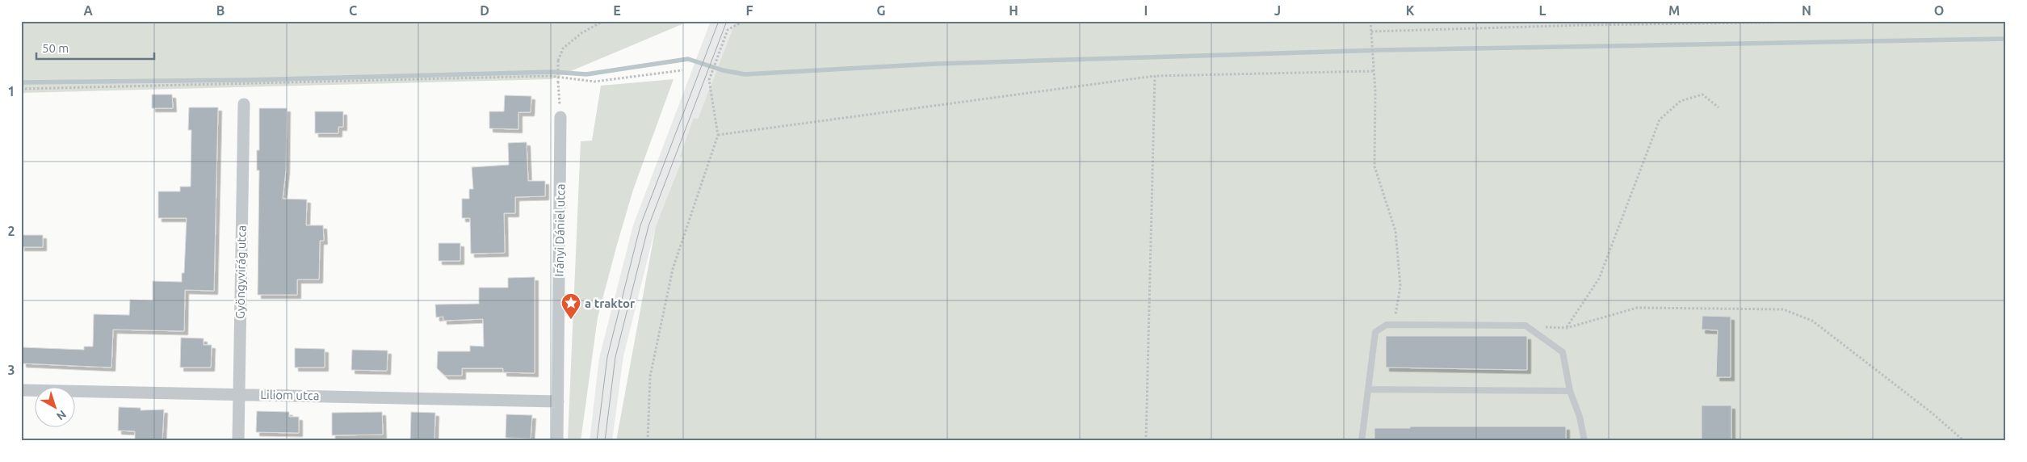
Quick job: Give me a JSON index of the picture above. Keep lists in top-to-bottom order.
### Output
{
  "streets": {
    "street": ["Irányi Dániel utca", "Gyöngyvirág utca", "Liliom utca"]
  },
  "crossings": [
    ["Irányi Dániel utca", "Liliom utca"],
    ["Gyöngyvirág utca", "Liliom utca"]
  ],
  "places": {
    "place": ["a traktor"]
  },
  "scale_bar": "50 m",
  "north": "bottom right",
  "grid": {
    "columns": [
      "A",
      "B",
      "C",
      "D",
      "E",
      "F",
      "G",
      "H",
      "I",
      "J",
      "K",
      "L",
      "M",
      "N",
      "O"
    ],
    "rows": ["1", "2", "3"]
  }
}
